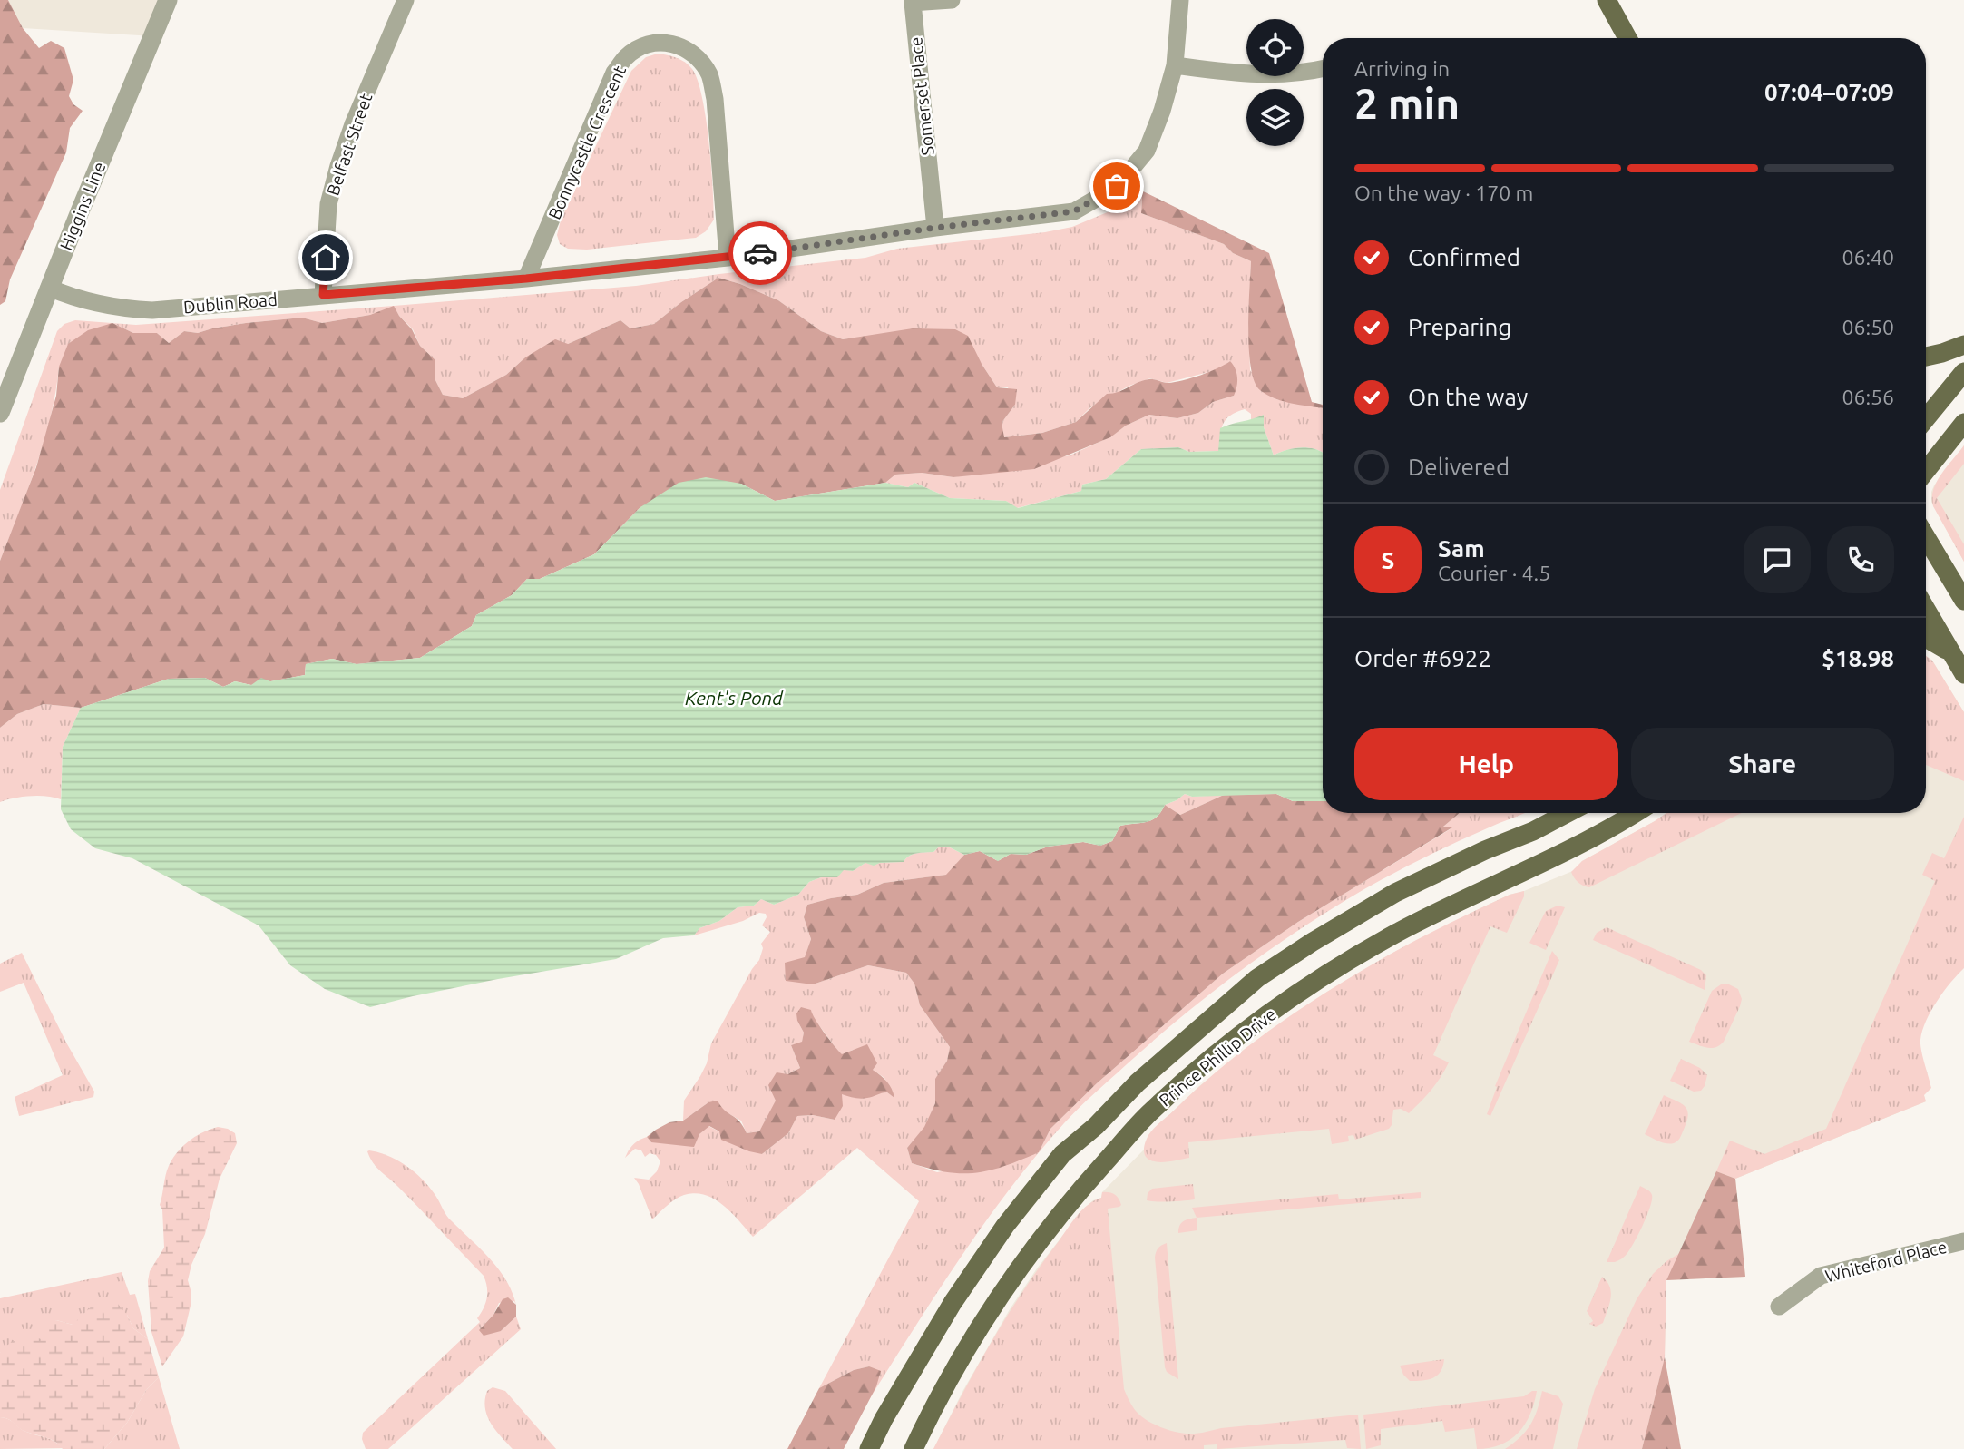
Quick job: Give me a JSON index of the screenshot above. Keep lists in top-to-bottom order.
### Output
{
  "streets": {
    "main road": ["Prince Phillip Drive"],
    "street": [
      "Somerset Place",
      "Bonnycastle Crescent",
      "Belfast Street",
      "Higgins Line",
      "Dublin Road",
      "Whiteford Place"
    ]
  },
  "crossings": [
    ["Somerset Place", "Dublin Road"],
    ["Bonnycastle Crescent", "Dublin Road"],
    ["Belfast Street", "Dublin Road"],
    ["Higgins Line", "Dublin Road"]
  ],
  "water": ["Kent's Pond"],
  "page": {
    "heading": ["2 min", "Arriving in", "07:04–07:09"],
    "panel": [
      "Sam",
      "Courier · 4.5",
      "Order #6922",
      "$18.98"
    ],
    "bar": "On the way · 170 m",
    "list": [
      ["Confirmed", "06:40"],
      ["Preparing", "06:50"],
      ["On the way", "06:56"],
      "Delivered"
    ],
    "round": "S",
    "buttons": ["Help", "Share"]
  }
}
